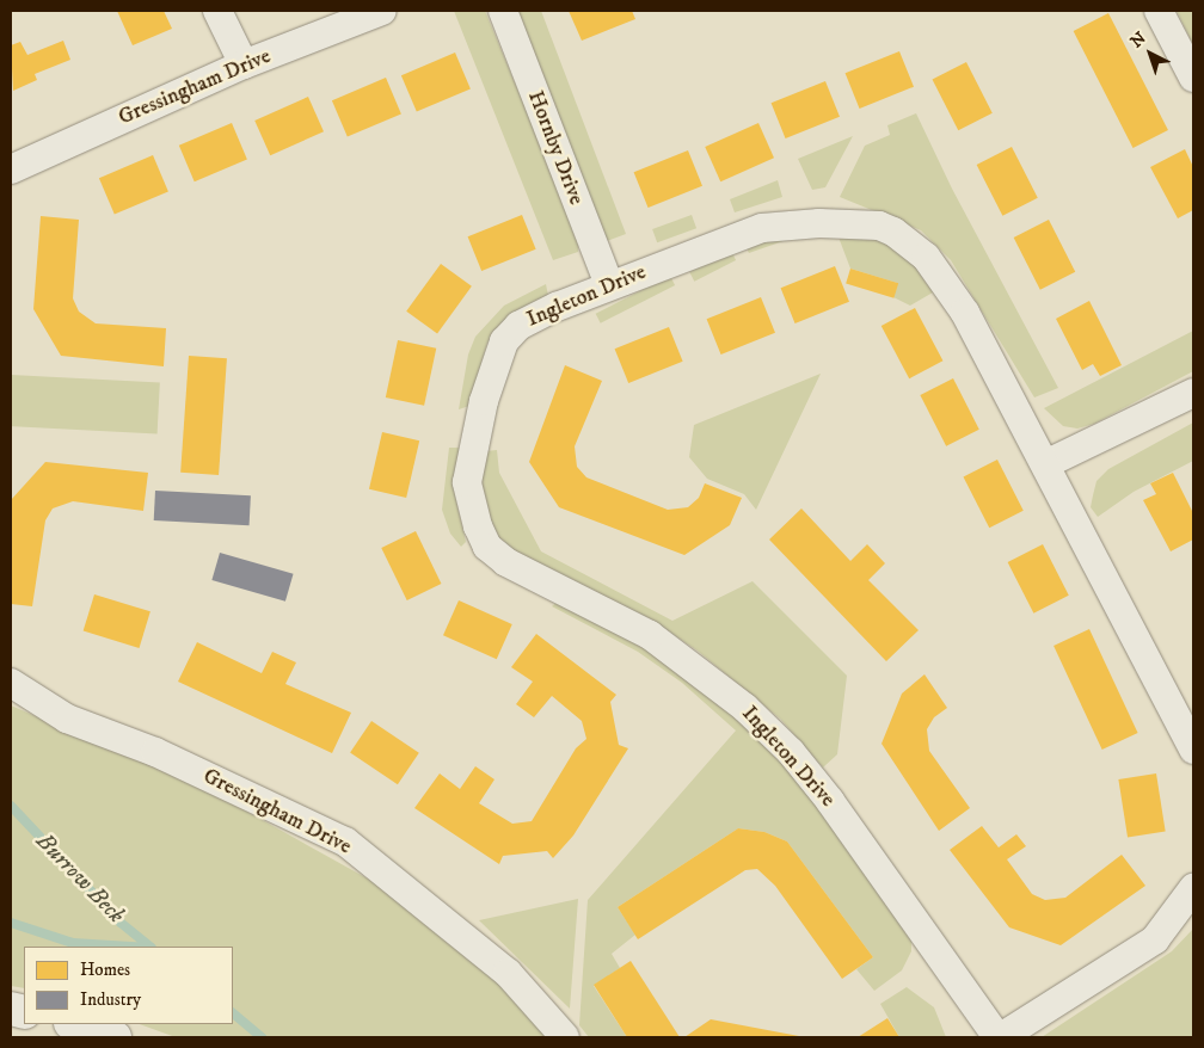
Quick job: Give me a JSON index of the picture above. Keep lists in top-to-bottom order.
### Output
{
  "streets": {
    "street": ["Gressingham Drive", "Hornby Drive", "Ingleton Drive"]
  },
  "crossings": [
    ["Hornby Drive", "Ingleton Drive"]
  ],
  "water": ["Burrow Beck"],
  "legend": ["Homes", "Industry"],
  "north": "top left"
}
